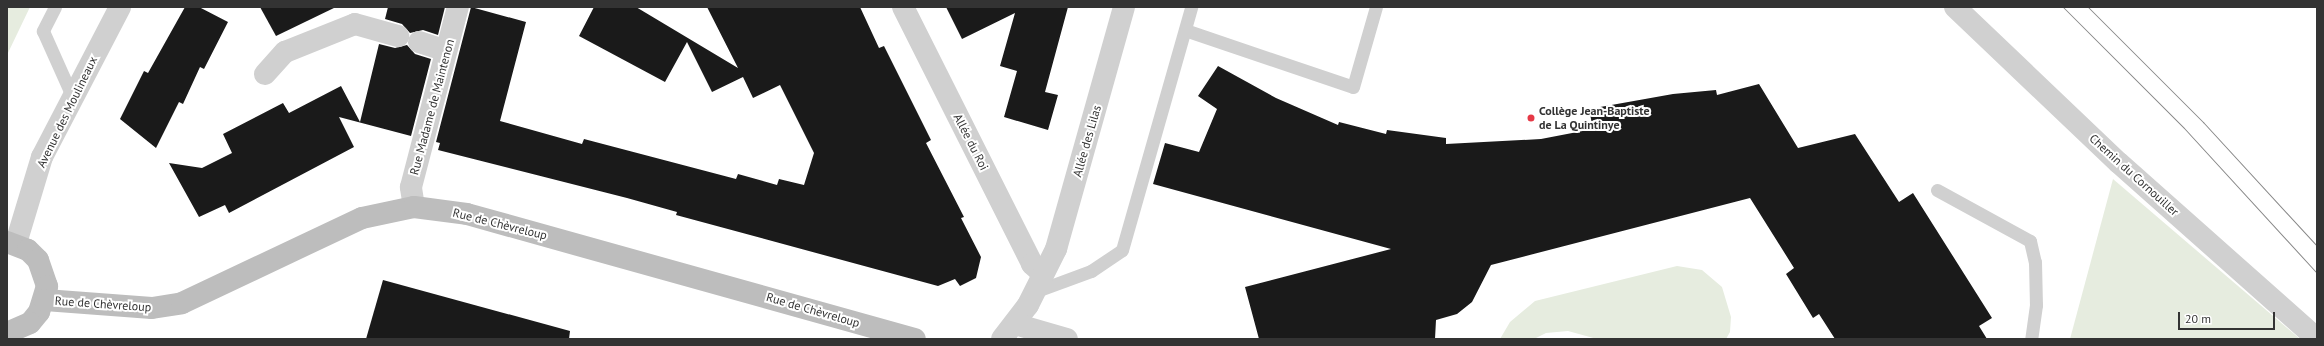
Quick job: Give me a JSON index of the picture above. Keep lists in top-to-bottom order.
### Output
{
  "streets": {
    "street": [
      "Rue Madame de Maintenon",
      "Avenue des Moulineaux",
      "Allée des Lilas",
      "Allée du Roi",
      "Chemin du Cornouiller",
      "Rue de Chèvreloup"
    ]
  },
  "crossings": [
    ["Rue Madame de Maintenon", "Rue de Chèvreloup"],
    ["Allée des Lilas", "Allée du Roi"]
  ],
  "places": ["Collège Jean-Baptiste de La Quintinye"],
  "scale_bar": "20 m"
}
